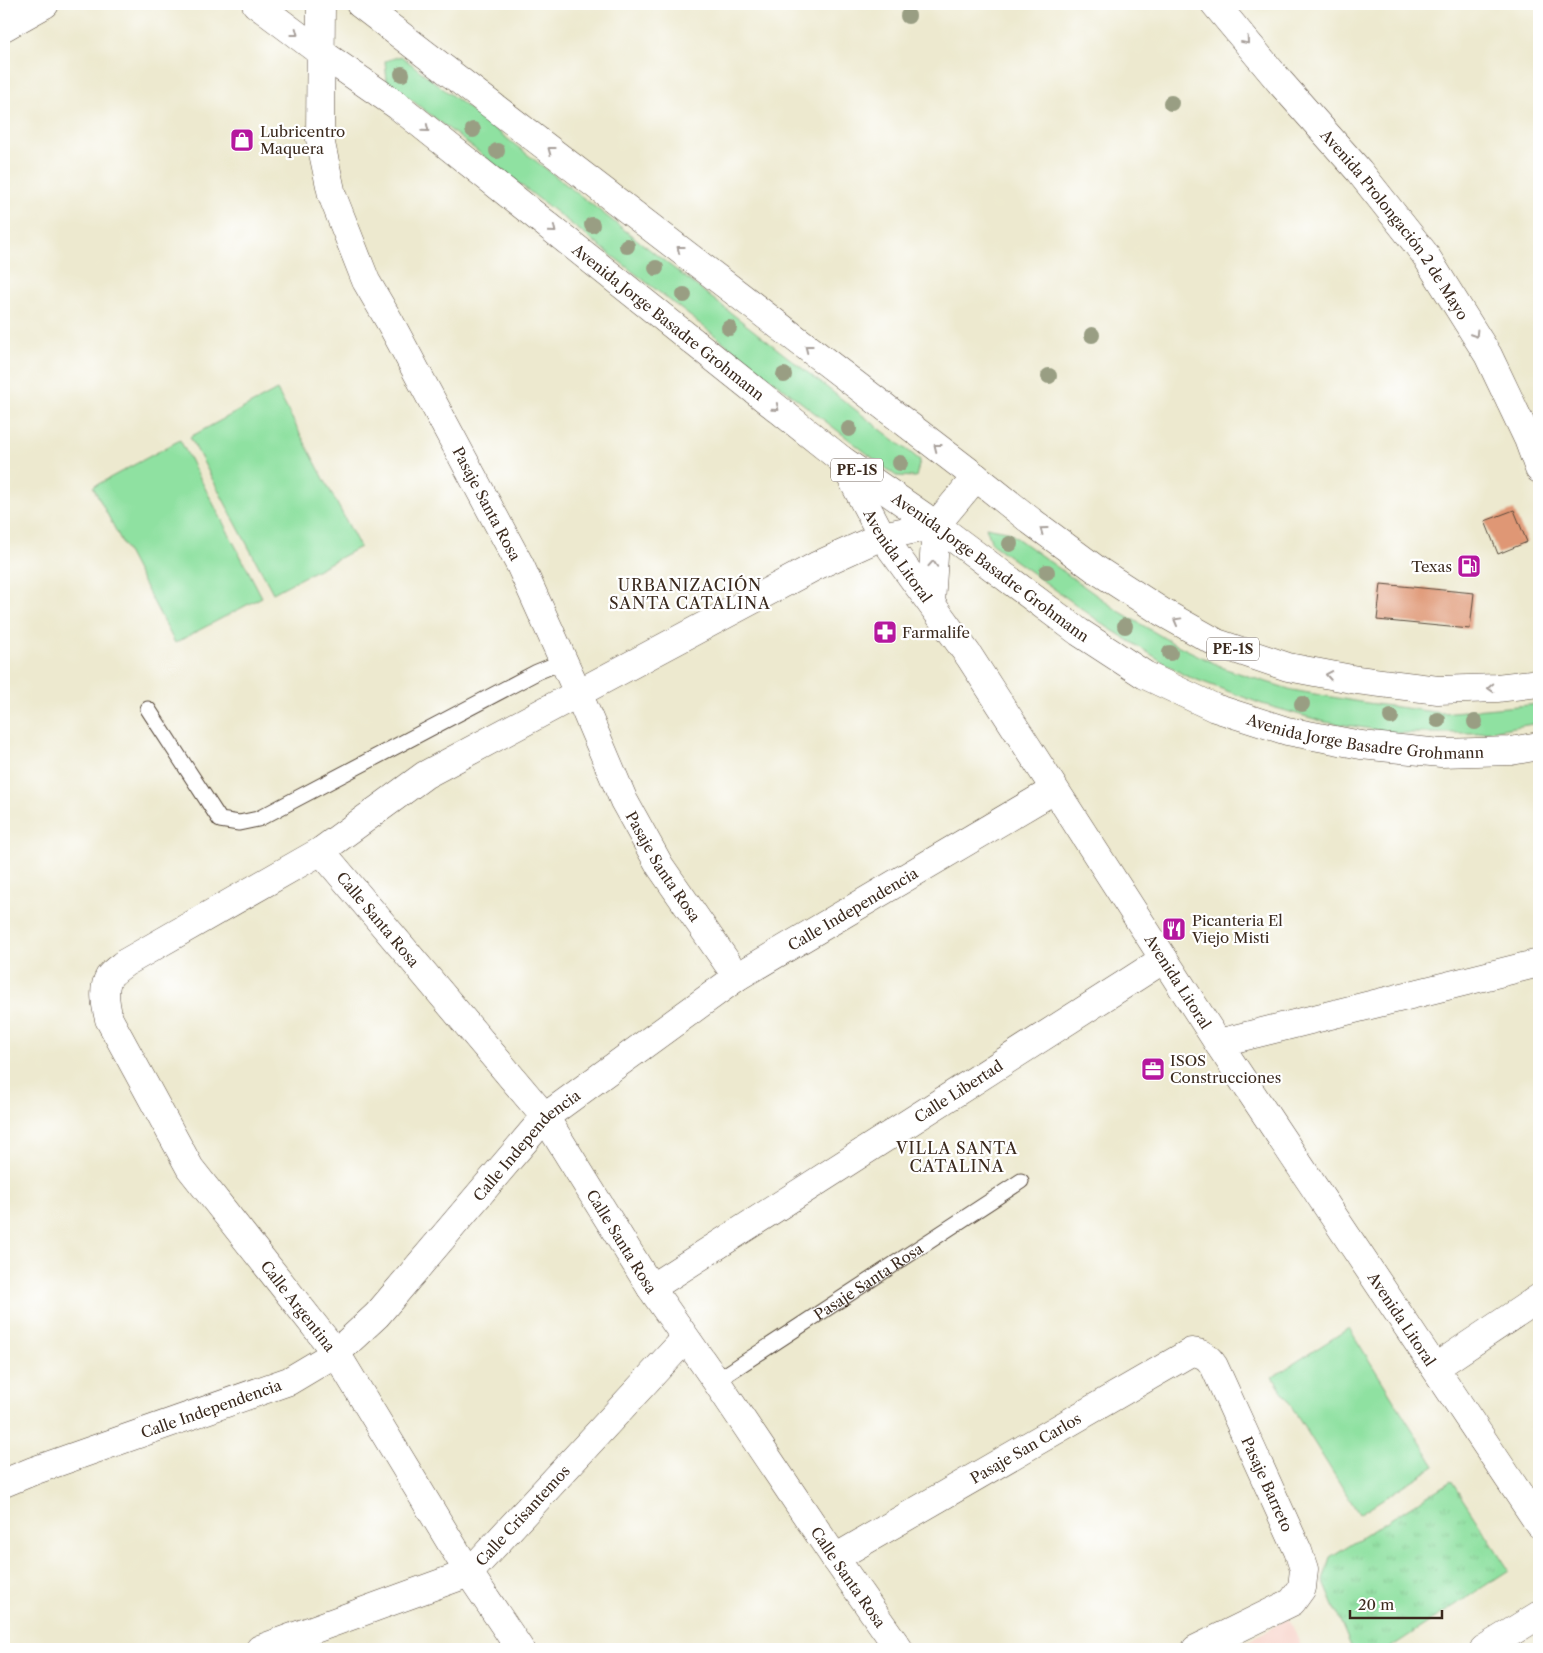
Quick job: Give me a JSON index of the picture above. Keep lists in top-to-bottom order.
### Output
{
  "streets": {
    "main road": [
      "Avenida Prolongación 2 de Mayo",
      "Avenida Jorge Basadre Grohmann",
      "PE-1S",
      "Pasaje Santa Rosa",
      "Avenida Litoral",
      "Calle Independencia",
      "Calle Santa Rosa",
      "Calle Libertad",
      "Calle Argentina",
      "Pasaje San Carlos",
      "Pasaje Barreto",
      "Calle Crisantemos"
    ]
  },
  "crossings": [
    ["Avenida Jorge Basadre Grohmann", "Pasaje Santa Rosa"],
    ["Avenida Jorge Basadre Grohmann", "Avenida Litoral"],
    ["Avenida Jorge Basadre Grohmann", "Calle Argentina"],
    ["Pasaje Santa Rosa", "Calle Independencia"],
    ["Pasaje Santa Rosa", "Calle Santa Rosa"],
    ["Pasaje Santa Rosa", "Calle Argentina"],
    ["Avenida Litoral", "Calle Independencia"],
    ["Avenida Litoral", "Calle Libertad"],
    ["Avenida Litoral", "Calle Argentina"],
    ["Calle Independencia", "Calle Santa Rosa"],
    ["Calle Independencia", "Calle Argentina"],
    ["Calle Santa Rosa", "Calle Libertad"],
    ["Calle Santa Rosa", "Calle Argentina"],
    ["Calle Santa Rosa", "Pasaje San Carlos"],
    ["Calle Santa Rosa", "Calle Crisantemos"],
    ["Calle Argentina", "Calle Crisantemos"],
    ["Pasaje San Carlos", "Pasaje Barreto"]
  ],
  "one_way": ["Avenida Prolongación 2 de Mayo"],
  "districts": ["URBANIZACIÓN SANTA CATALINA", "VILLA SANTA CATALINA"],
  "places": {
    "shop": ["Lubricentro Maquera"],
    "fuel station": ["Texas"],
    "pharmacy": ["Farmalife"],
    "restaurant": ["Picanteria El Viejo Misti"],
    "office": ["ISOS Construcciones"]
  },
  "scale_bar": "20 m"
}
